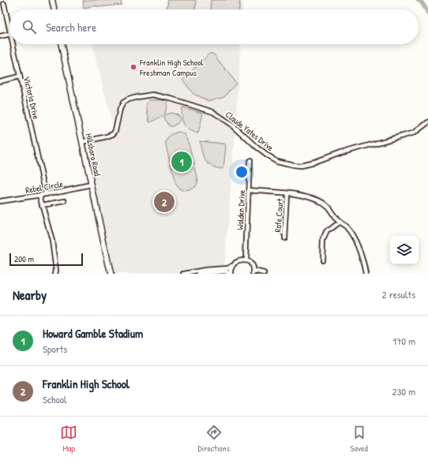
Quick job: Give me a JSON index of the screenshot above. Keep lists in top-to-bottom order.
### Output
{
  "streets": {
    "main road": ["Hillsboro Road"],
    "street": [
      "Victoria Drive",
      "Claude Yates Drive",
      "Rebel Circle",
      "Walden Drive",
      "Rafe Court"
    ]
  },
  "crossings": [
    ["Victoria Drive", "Rebel Circle"],
    ["Claude Yates Drive", "Hillsboro Road"],
    ["Hillsboro Road", "Rebel Circle"]
  ],
  "places": ["Franklin High School Freshman Campus"],
  "scale_bar": "200 m",
  "page": {
    "search": "Search here",
    "pins": ["1", "2"],
    "scale": "200 m",
    "heading": ["Nearby", "2 results"],
    "list": [
      {
        "mark": "1",
        "name": "Howard Gamble Stadium",
        "note": "Sports",
        "value": "170 m"
      },
      {
        "mark": "2",
        "name": "Franklin High School",
        "note": "School",
        "value": "230 m"
      }
    ],
    "nav": ["Map", "Directions", "Saved"]
  }
}
